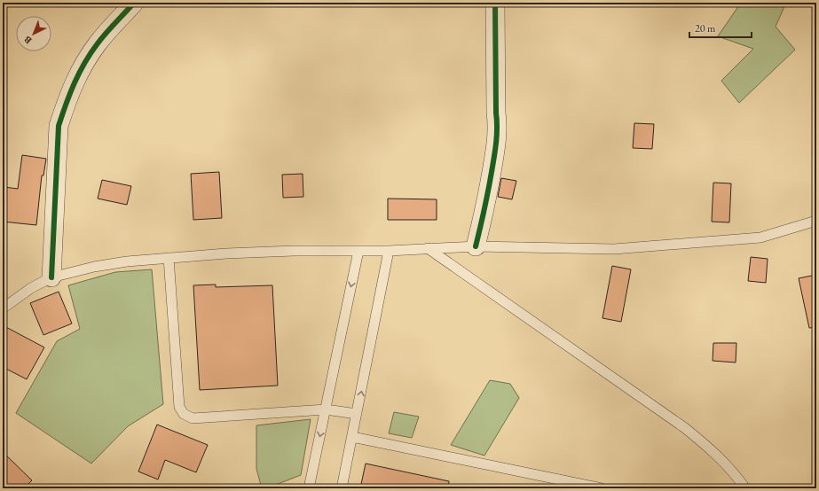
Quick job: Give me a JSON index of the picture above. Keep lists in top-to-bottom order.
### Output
{
  "scale_bar": "20 m",
  "north": "bottom left"
}
